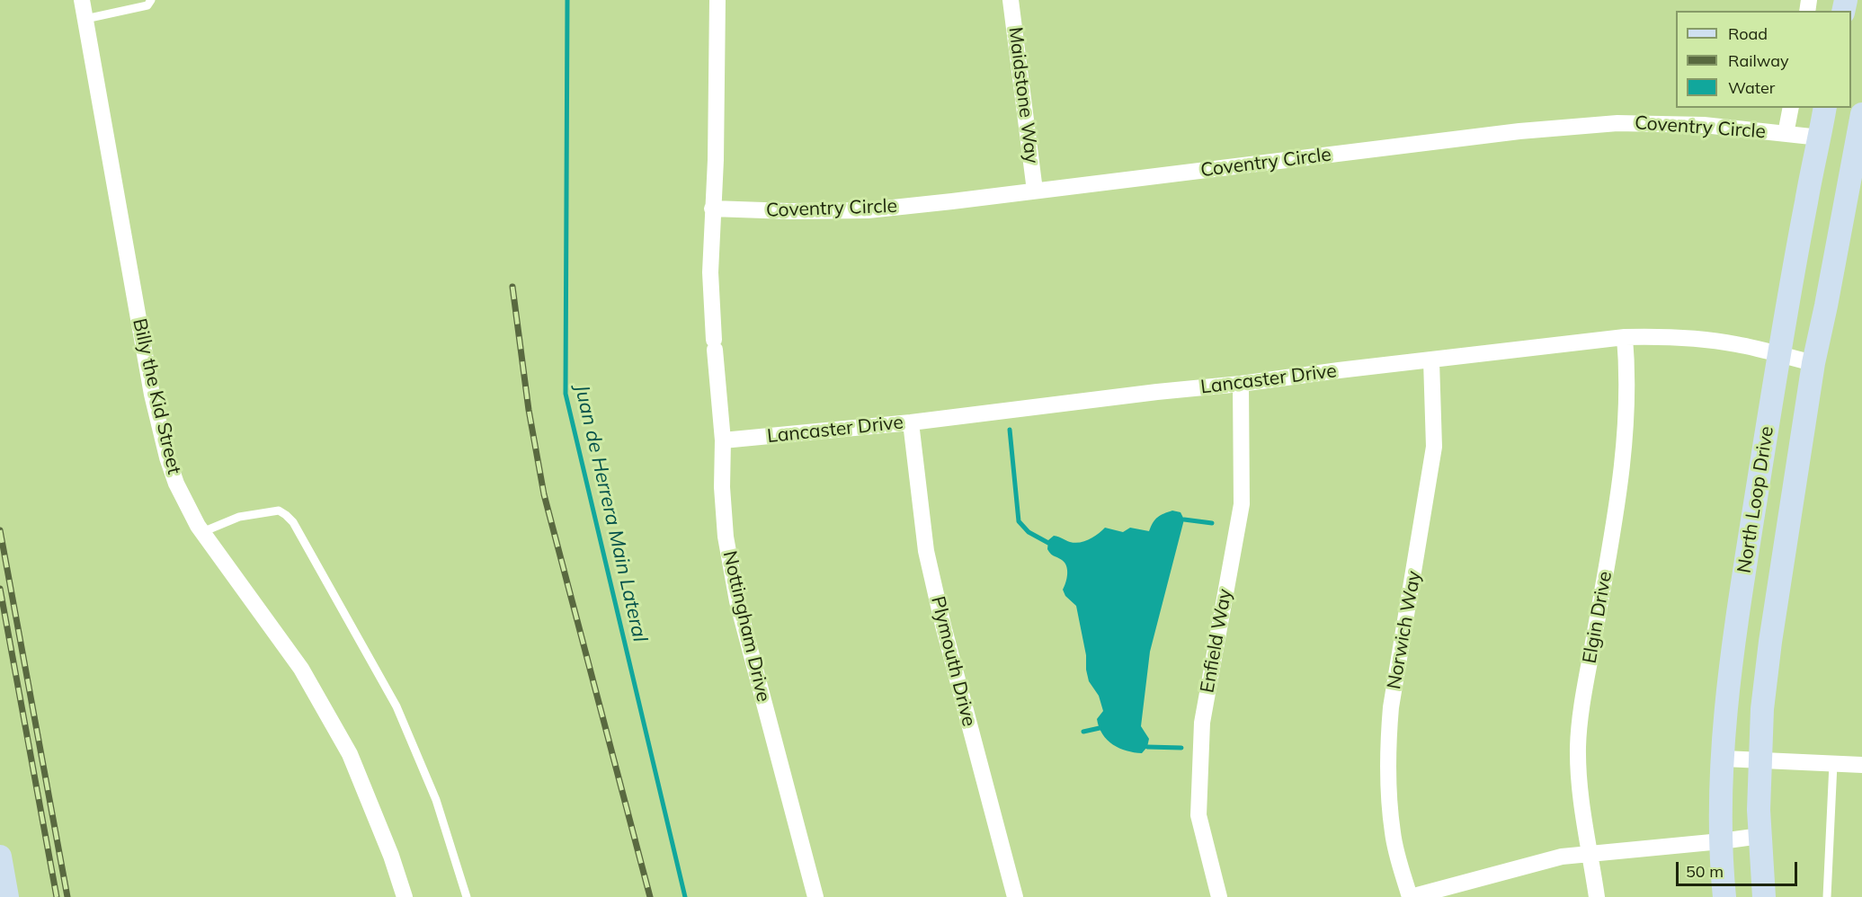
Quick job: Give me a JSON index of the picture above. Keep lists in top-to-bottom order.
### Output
{
  "streets": {
    "main road": ["North Loop Drive"],
    "street": [
      "Maidstone Way",
      "Coventry Circle",
      "Lancaster Drive",
      "Billy the Kid Street",
      "Elgin Drive",
      "Nottingham Drive",
      "Norwich Way",
      "Enfield Way",
      "Plymouth Drive"
    ]
  },
  "crossings": [
    ["Maidstone Way", "Coventry Circle"],
    ["Coventry Circle", "North Loop Drive"],
    ["Coventry Circle", "Nottingham Drive"],
    ["Lancaster Drive", "North Loop Drive"],
    ["Lancaster Drive", "Elgin Drive"],
    ["Lancaster Drive", "Nottingham Drive"],
    ["Lancaster Drive", "Norwich Way"],
    ["Lancaster Drive", "Enfield Way"],
    ["Lancaster Drive", "Plymouth Drive"]
  ],
  "water": ["Juan de Herrera Main Lateral"],
  "legend": ["Road", "Railway", "Water"],
  "scale_bar": "50 m"
}
